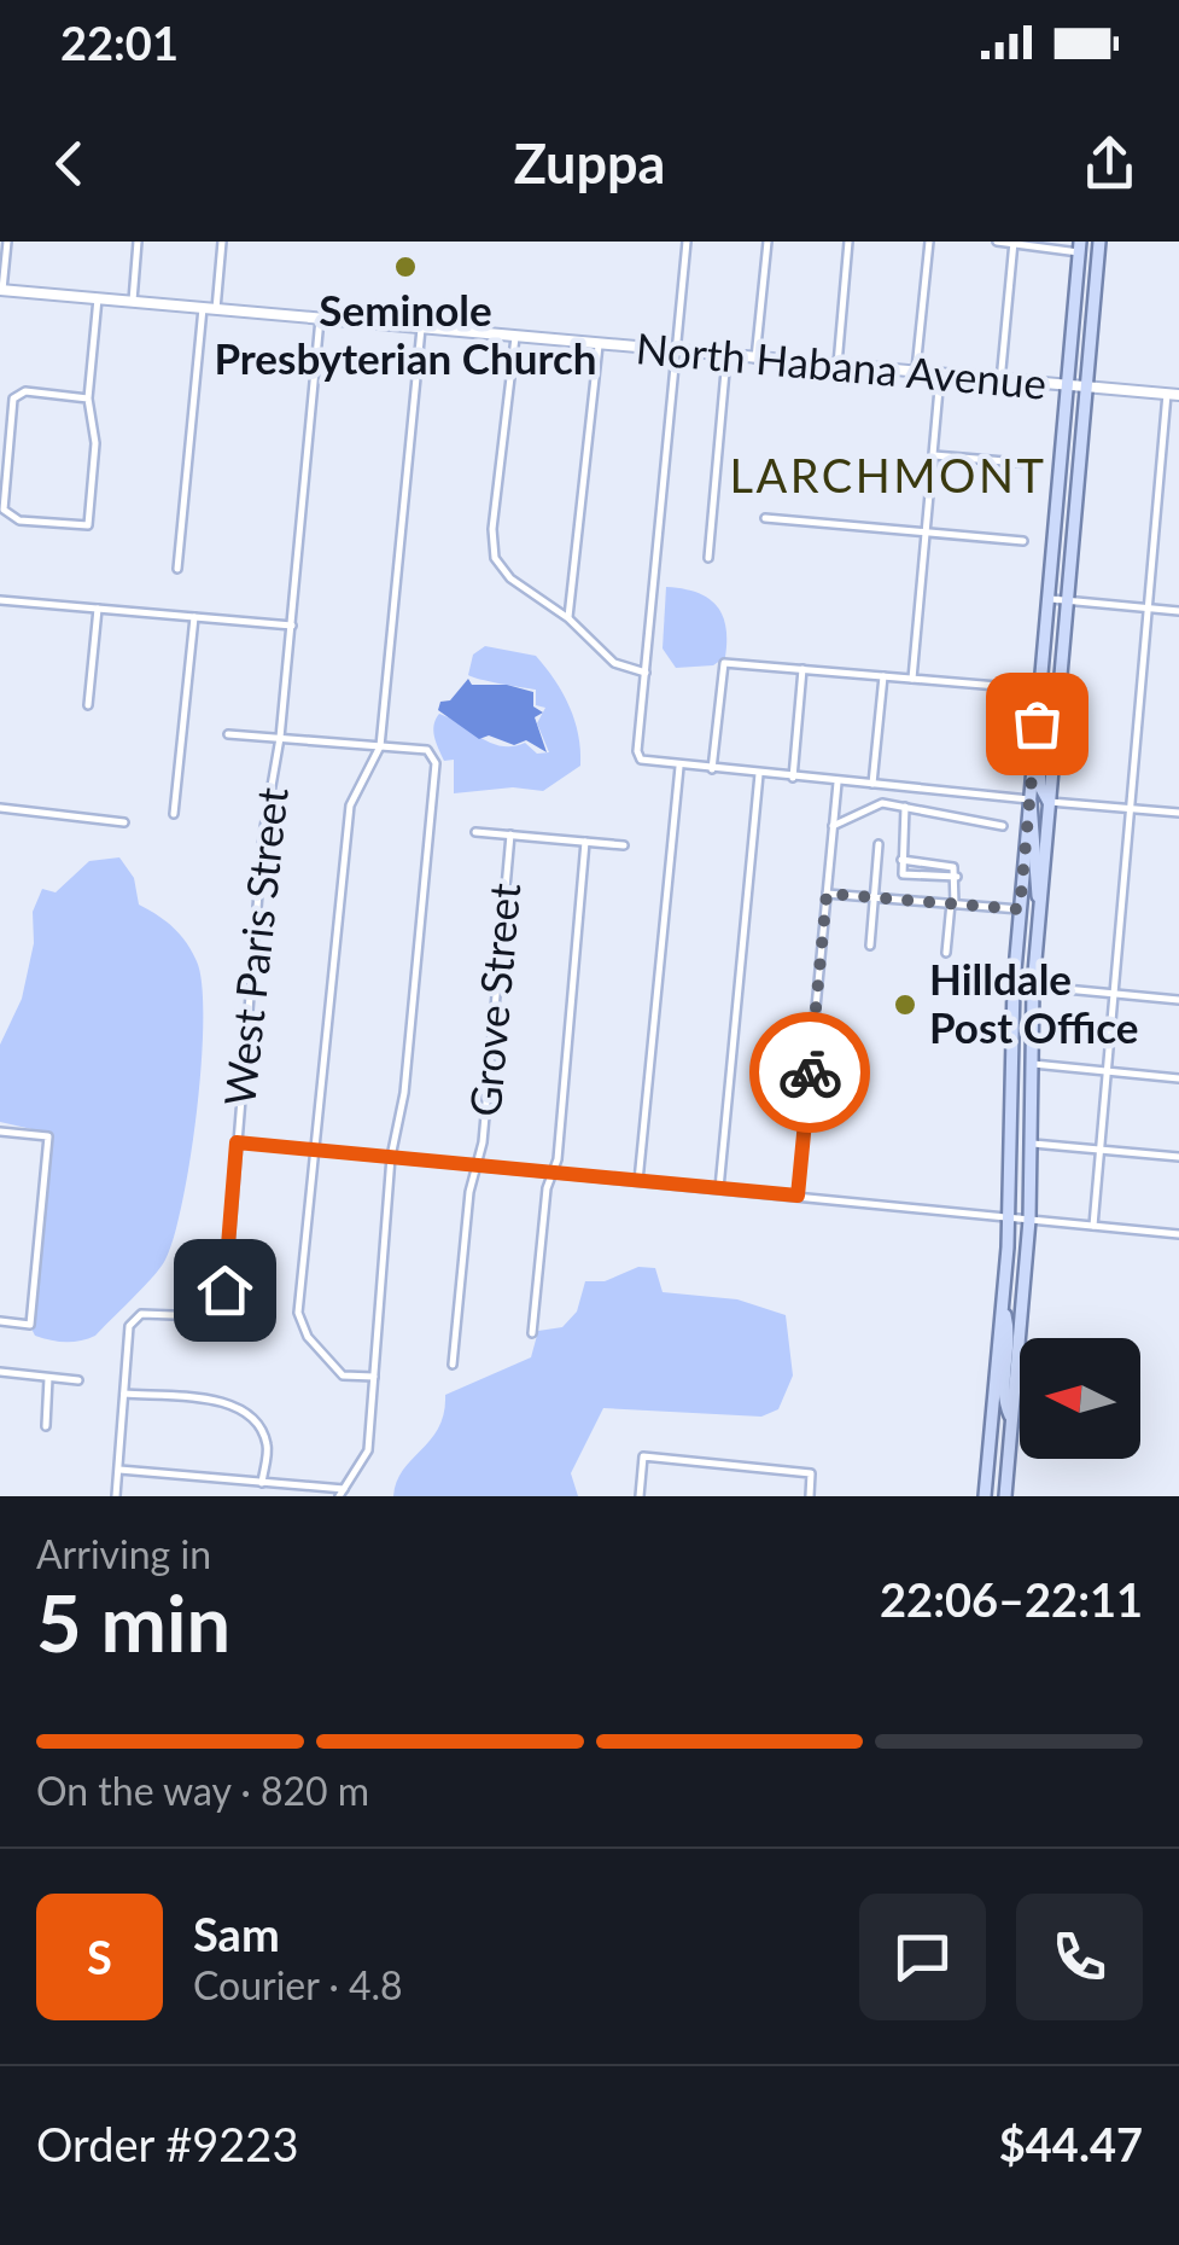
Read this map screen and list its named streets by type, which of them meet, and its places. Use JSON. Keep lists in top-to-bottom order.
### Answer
{
  "streets": {
    "street": ["North Habana Avenue", "West Paris Street", "Grove Street"]
  },
  "crossings": [
    ["North Habana Avenue", "West Paris Street"]
  ],
  "districts": ["LARCHMONT"],
  "places": ["Seminole Presbyterian Church", "Hilldale Post Office"],
  "north": "left",
  "page": {
    "status": "22:01",
    "header": "Zuppa",
    "heading": ["5 min", "Arriving in", "22:06–22:11"],
    "panel": [
      "Sam",
      "Courier · 4.8",
      "Order #9223",
      "$44.47"
    ],
    "bar": "On the way · 820 m",
    "round": "S"
  }
}
